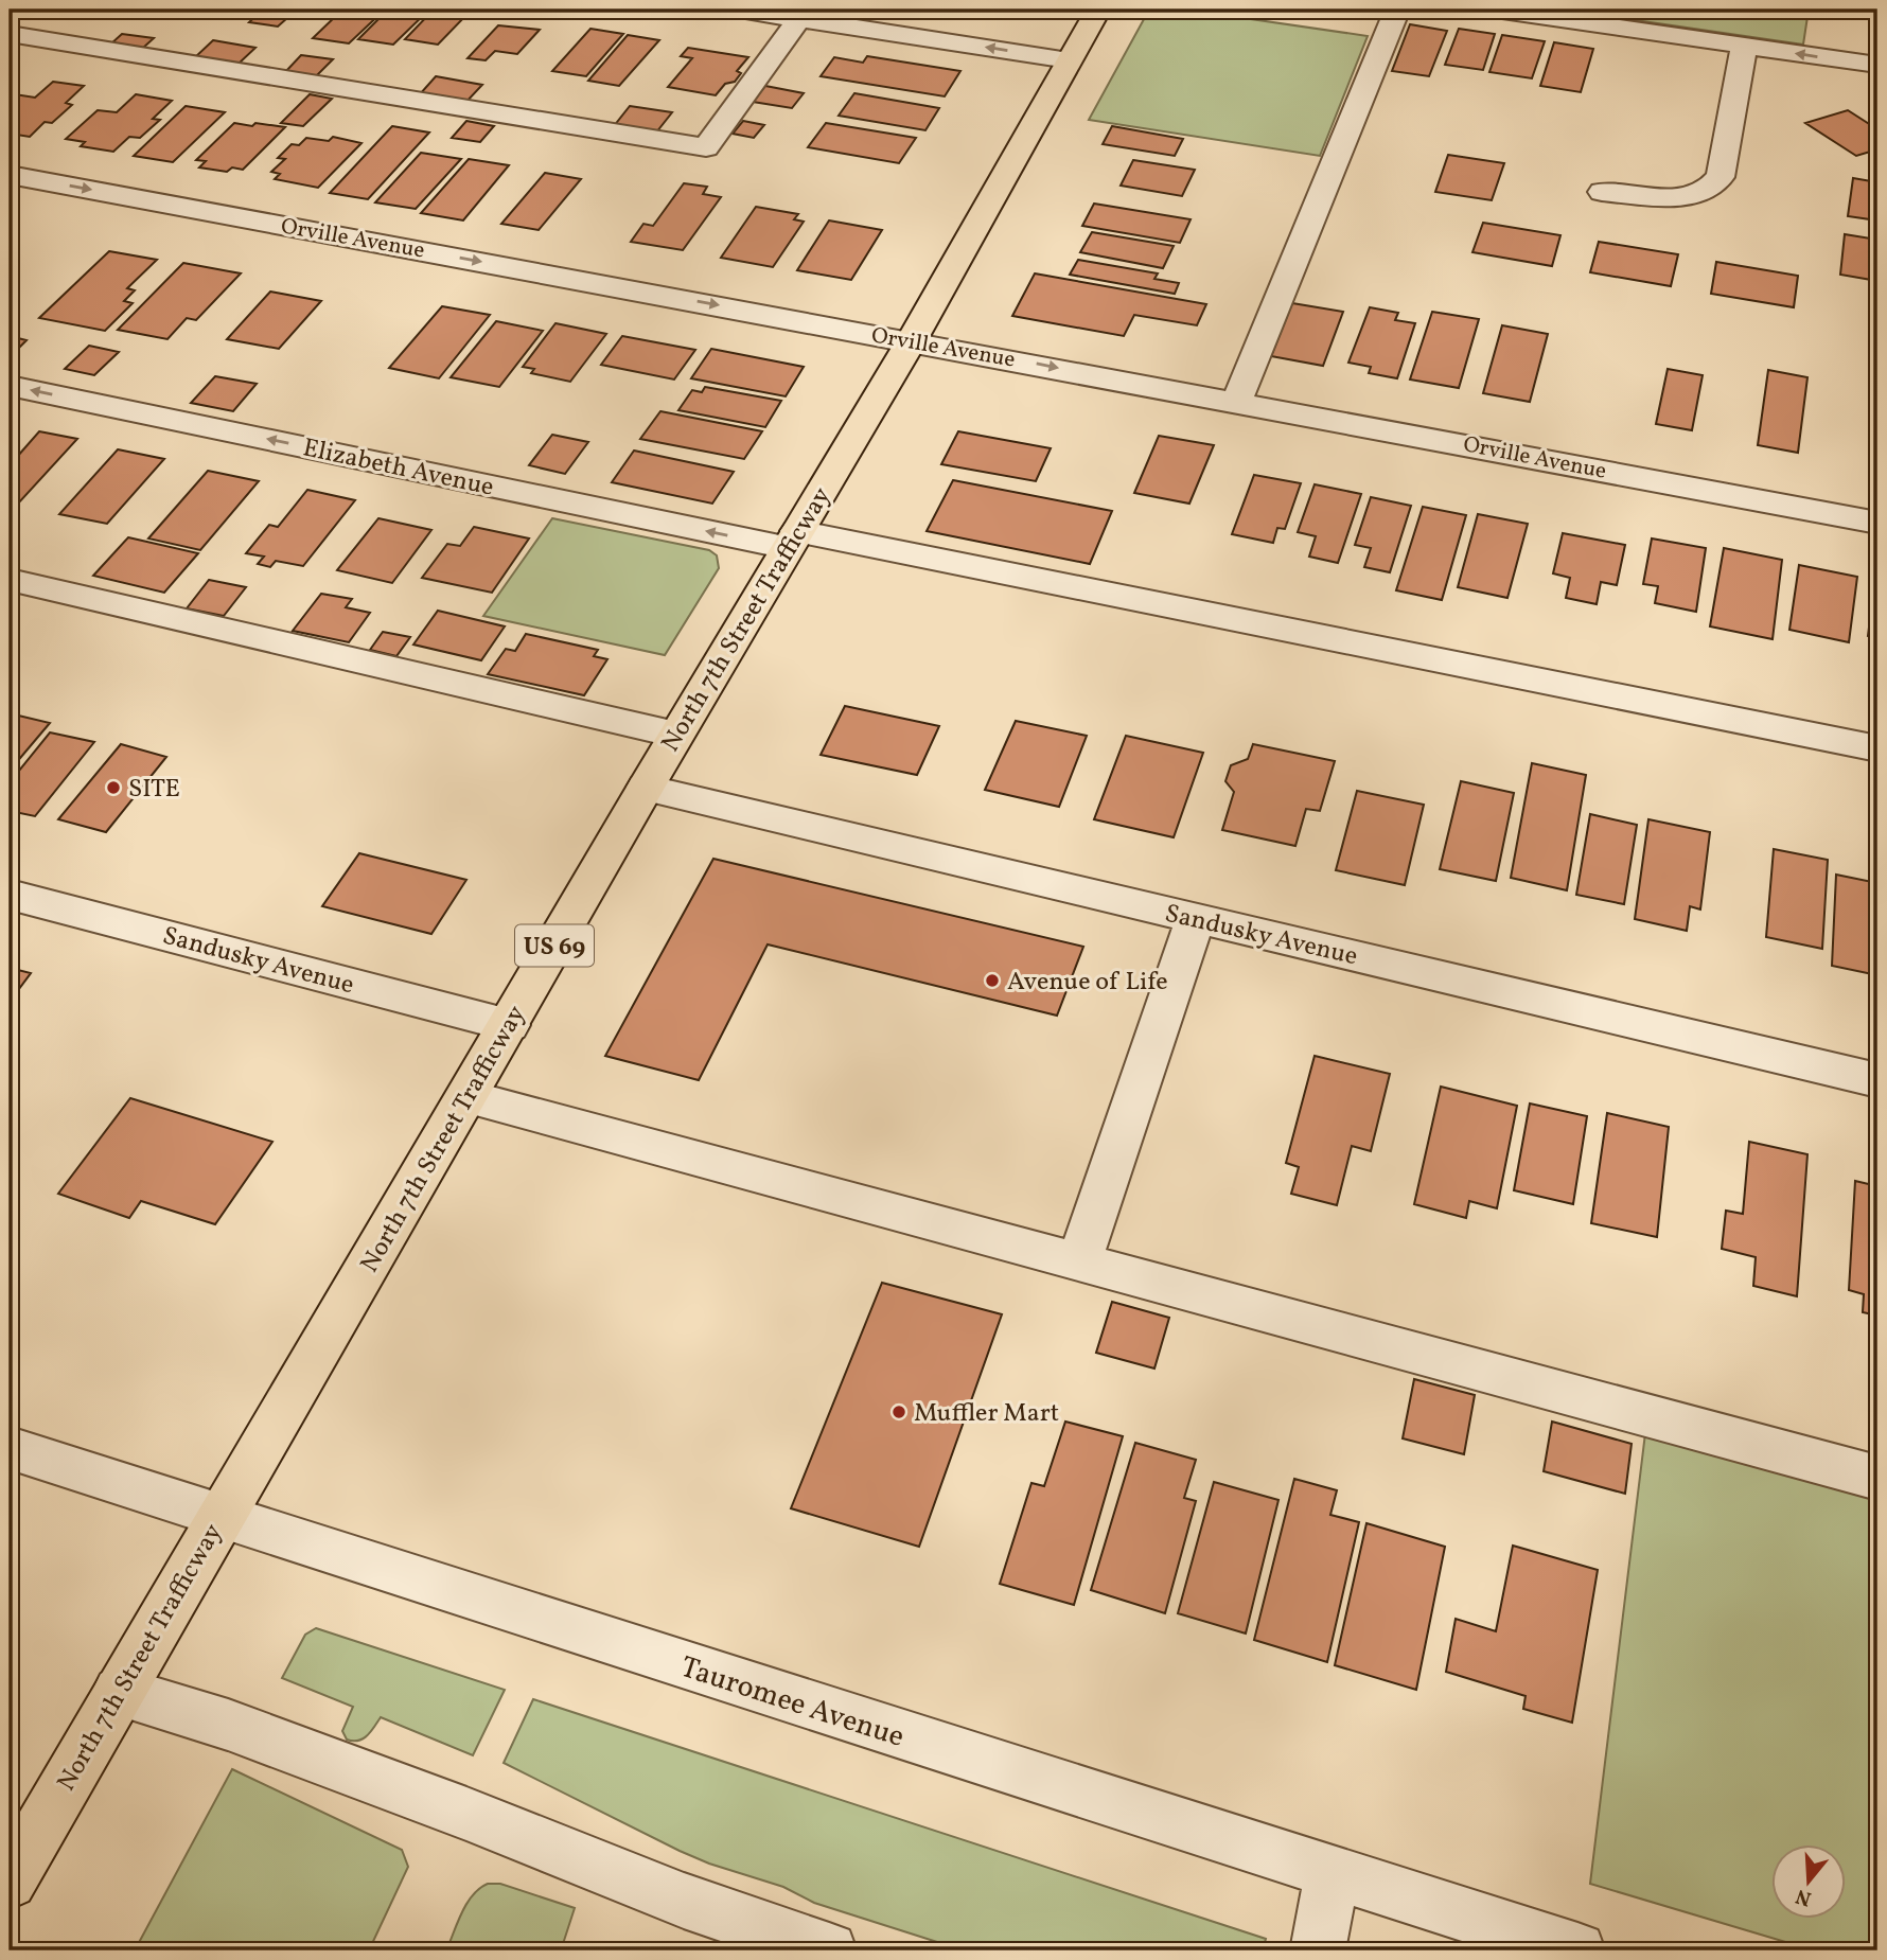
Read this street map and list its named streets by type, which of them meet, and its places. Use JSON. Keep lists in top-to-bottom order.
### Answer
{
  "streets": {
    "main road": ["North 7th Street Trafficway", "US 69"],
    "street": [
      "Orville Avenue",
      "Elizabeth Avenue",
      "Sandusky Avenue",
      "Tauromee Avenue"
    ]
  },
  "crossings": [
    ["Orville Avenue", "North 7th Street Trafficway"],
    ["Elizabeth Avenue", "North 7th Street Trafficway"],
    ["North 7th Street Trafficway", "Sandusky Avenue"],
    ["North 7th Street Trafficway", "Tauromee Avenue"]
  ],
  "one_way": ["Orville Avenue"],
  "places": ["SITE", "Avenue of Life", "Muffler Mart"],
  "north": "bottom"
}
